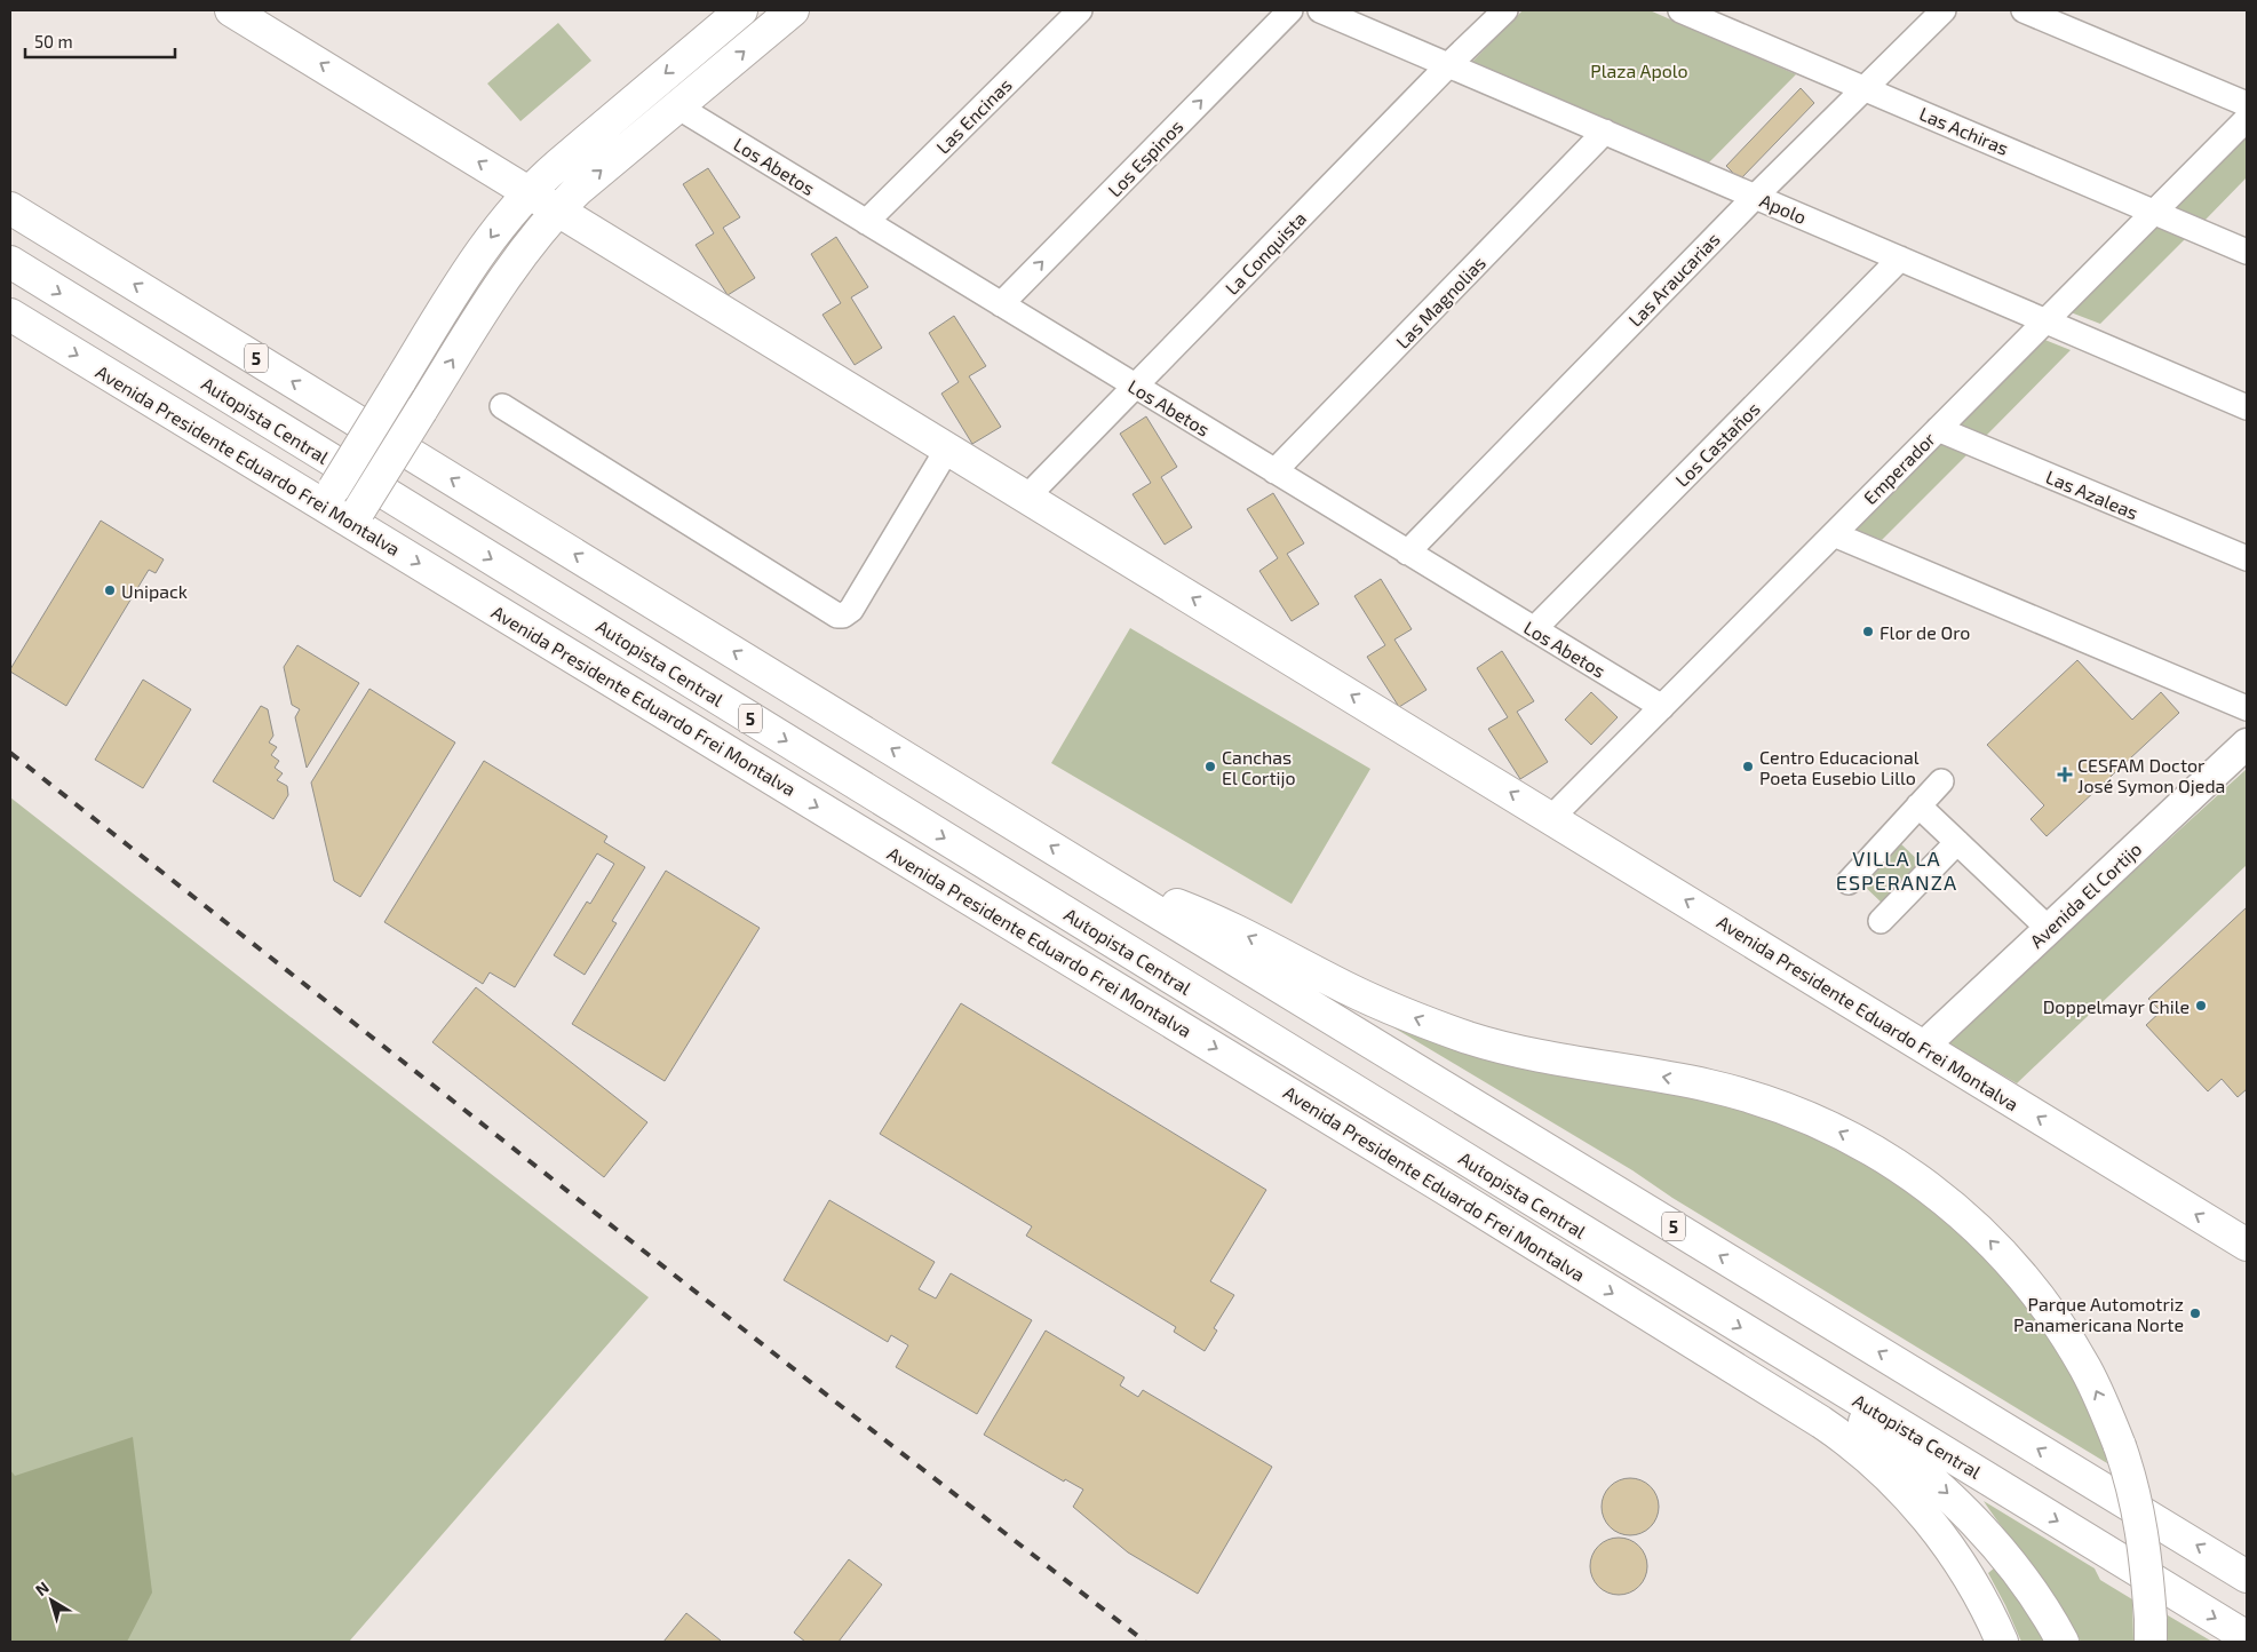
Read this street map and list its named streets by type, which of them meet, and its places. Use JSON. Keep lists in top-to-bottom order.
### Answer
{
  "streets": {
    "main road": ["5", "Autopista Central", "Avenida Presidente Eduardo Frei Montalva"],
    "street": [
      "Las Encinas",
      "Las Achiras",
      "Los Espinos",
      "Los Abetos",
      "Apolo",
      "La Conquista",
      "Las Araucarias",
      "Las Magnolias",
      "Los Castaños",
      "Emperador",
      "Las Azaleas",
      "Avenida El Cortijo"
    ]
  },
  "crossings": [
    ["Las Encinas", "Los Abetos"],
    ["Las Achiras", "Las Araucarias"],
    ["Las Achiras", "Emperador"],
    ["Los Espinos", "Los Abetos"],
    ["Los Abetos", "La Conquista"],
    ["Los Abetos", "Las Araucarias"],
    ["Los Abetos", "Las Magnolias"],
    ["Los Abetos", "Los Castaños"],
    ["Los Abetos", "Emperador"],
    ["Apolo", "La Conquista"],
    ["Apolo", "Las Araucarias"],
    ["Apolo", "Las Magnolias"],
    ["Apolo", "Los Castaños"],
    ["Apolo", "Emperador"],
    ["La Conquista", "Avenida Presidente Eduardo Frei Montalva"],
    ["Avenida Presidente Eduardo Frei Montalva", "Emperador"],
    ["Avenida Presidente Eduardo Frei Montalva", "Avenida El Cortijo"],
    ["Emperador", "Las Azaleas"]
  ],
  "one_way": ["Los Espinos"],
  "districts": ["VILLA LA ESPERANZA"],
  "parks": ["Plaza Apolo"],
  "places": {
    "other": [
      "Unipack",
      "Flor de Oro",
      "Canchas El Cortijo",
      "Centro Educacional Poeta Eusebio Lillo",
      "Doppelmayr Chile",
      "Parque Automotriz Panamericana Norte"
    ],
    "health": ["CESFAM Doctor José Symon Ojeda"]
  },
  "scale_bar": "50 m",
  "north": "top left"
}
